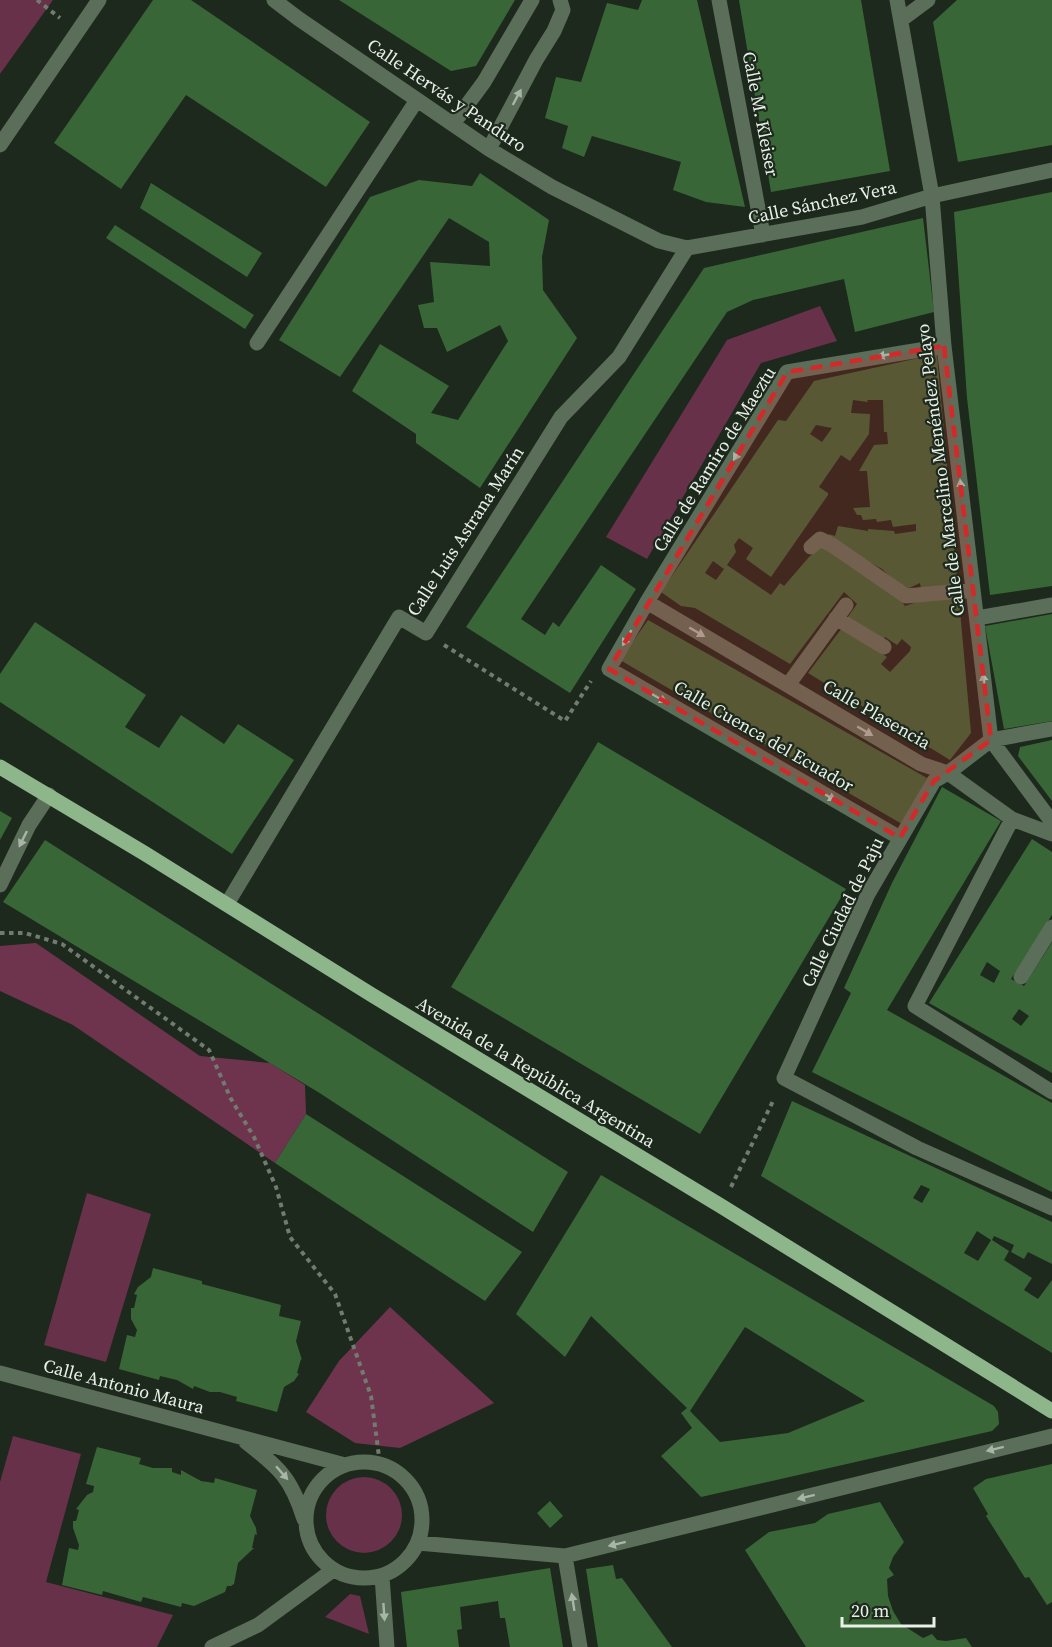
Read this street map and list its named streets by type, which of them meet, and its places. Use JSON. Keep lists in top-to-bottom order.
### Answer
{
  "streets": {
    "main road": ["Avenida de la República Argentina"],
    "street": [
      "Calle Hervás y Panduro",
      "Calle M. Kleiser",
      "Calle Sánchez Vera",
      "Calle de Ramiro de Maeztu",
      "Calle de Marcelino Menéndez Pelayo",
      "Calle Luis Astrana Marín",
      "Calle Plasencia",
      "Calle Cuenca del Ecuador",
      "Calle Ciudad de Paju",
      "Calle Antonio Maura"
    ]
  },
  "crossings": [
    ["Calle Hervás y Panduro", "Calle Sánchez Vera"],
    ["Calle M. Kleiser", "Calle Sánchez Vera"],
    ["Calle Sánchez Vera", "Calle de Marcelino Menéndez Pelayo"],
    ["Calle Sánchez Vera", "Calle Luis Astrana Marín"],
    ["Calle de Ramiro de Maeztu", "Calle de Marcelino Menéndez Pelayo"],
    ["Calle de Ramiro de Maeztu", "Calle Plasencia"],
    ["Calle de Ramiro de Maeztu", "Calle Cuenca del Ecuador"],
    ["Calle Luis Astrana Marín", "Avenida de la República Argentina"],
    ["Calle Plasencia", "Calle Ciudad de Paju"],
    ["Calle Cuenca del Ecuador", "Calle Ciudad de Paju"]
  ],
  "one_way": [
    "Calle de Ramiro de Maeztu",
    "Calle de Marcelino Menéndez Pelayo",
    "Calle Plasencia",
    "Calle Cuenca del Ecuador"
  ],
  "scale_bar": "20 m"
}
